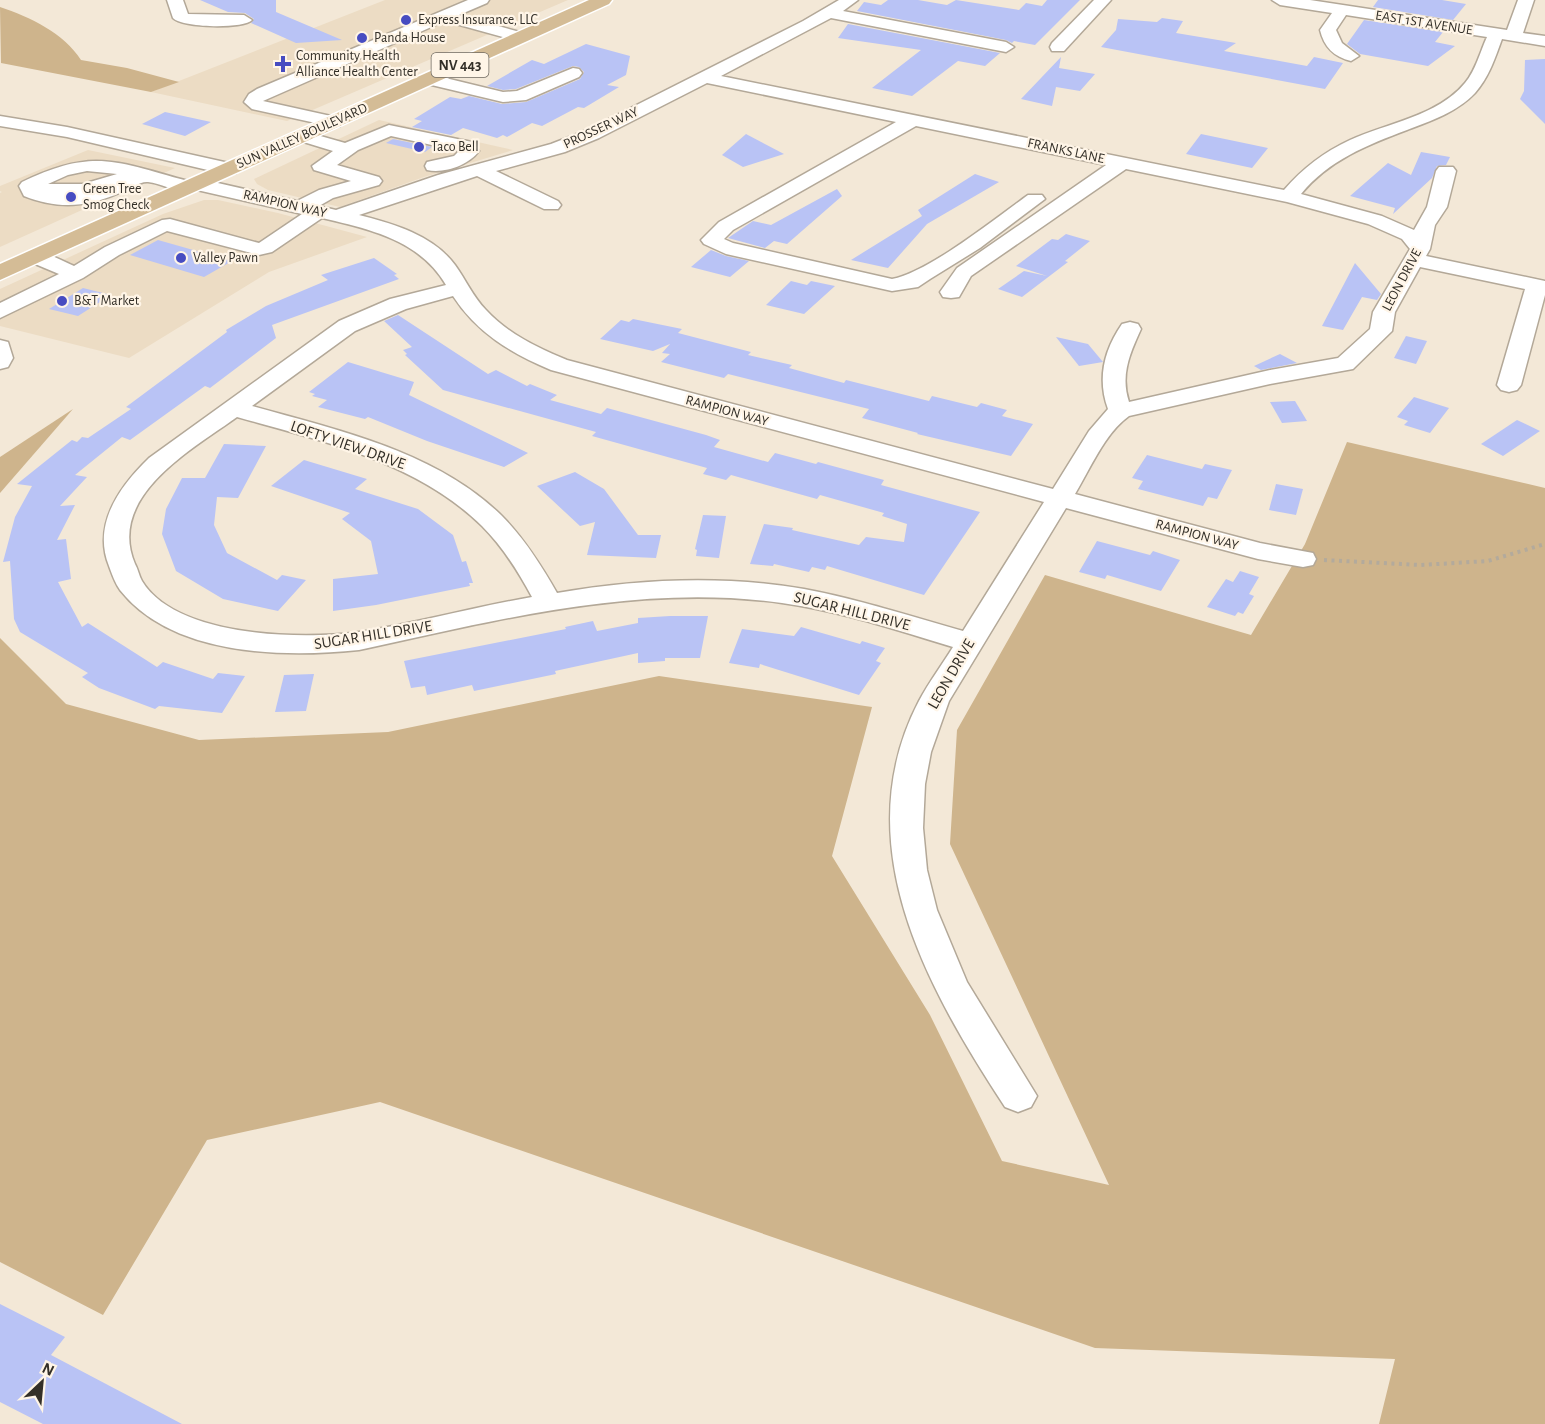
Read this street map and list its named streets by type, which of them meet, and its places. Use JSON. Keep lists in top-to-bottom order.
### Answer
{
  "streets": {
    "main road": ["NV 443", "SUN VALLEY BOULEVARD"],
    "street": [
      "EAST 1ST AVENUE",
      "PROSSER WAY",
      "FRANKS LANE",
      "RAMPION WAY",
      "LEON DRIVE",
      "LOFTY VIEW DRIVE",
      "SUGAR HILL DRIVE"
    ]
  },
  "crossings": [
    ["PROSSER WAY", "FRANKS LANE"],
    ["PROSSER WAY", "RAMPION WAY"],
    ["SUN VALLEY BOULEVARD", "RAMPION WAY"],
    ["FRANKS LANE", "LEON DRIVE"],
    ["RAMPION WAY", "LEON DRIVE"],
    ["RAMPION WAY", "SUGAR HILL DRIVE"],
    ["LEON DRIVE", "SUGAR HILL DRIVE"],
    ["LOFTY VIEW DRIVE", "SUGAR HILL DRIVE"]
  ],
  "places": {
    "other": [
      "Express Insurance, LLC",
      "Panda House",
      "Taco Bell",
      "Green Tree Smog Check",
      "Valley Pawn",
      "B&T Market"
    ],
    "health": ["Community Health Alliance Health Center"]
  },
  "north": "top right"
}
